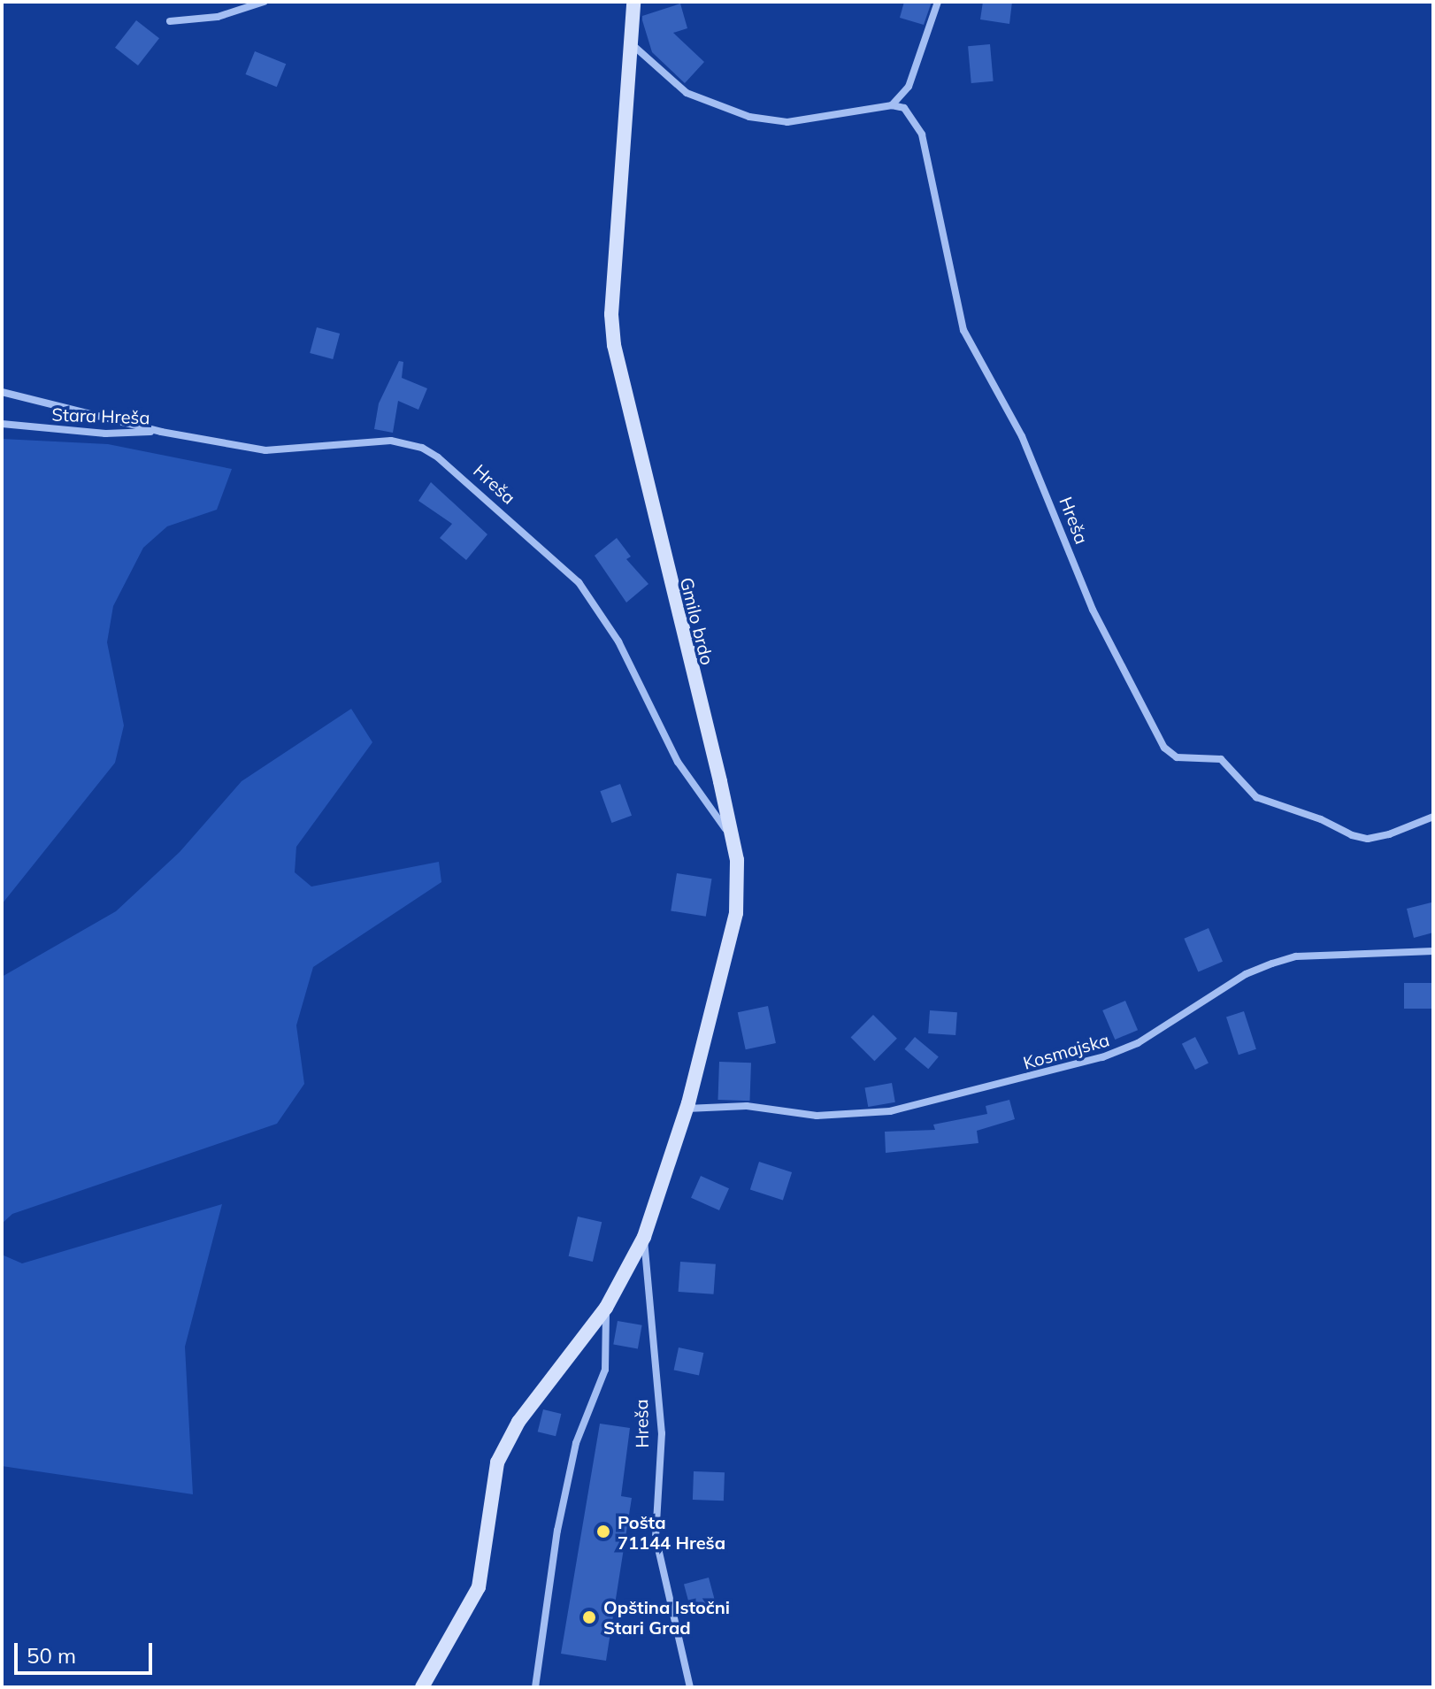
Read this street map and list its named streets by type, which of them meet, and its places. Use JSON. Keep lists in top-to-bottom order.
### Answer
{
  "streets": {
    "main road": ["Gmilo brdo"],
    "street": ["Stara Hreša", "Hreša", "Kosmajska"]
  },
  "crossings": [
    ["Stara Hreša", "Hreša"],
    ["Hreša", "Gmilo brdo"],
    ["Gmilo brdo", "Kosmajska"]
  ],
  "places": ["Pošta 71144 Hreša", "Opština Istočni Stari Grad"],
  "scale_bar": "50 m"
}
